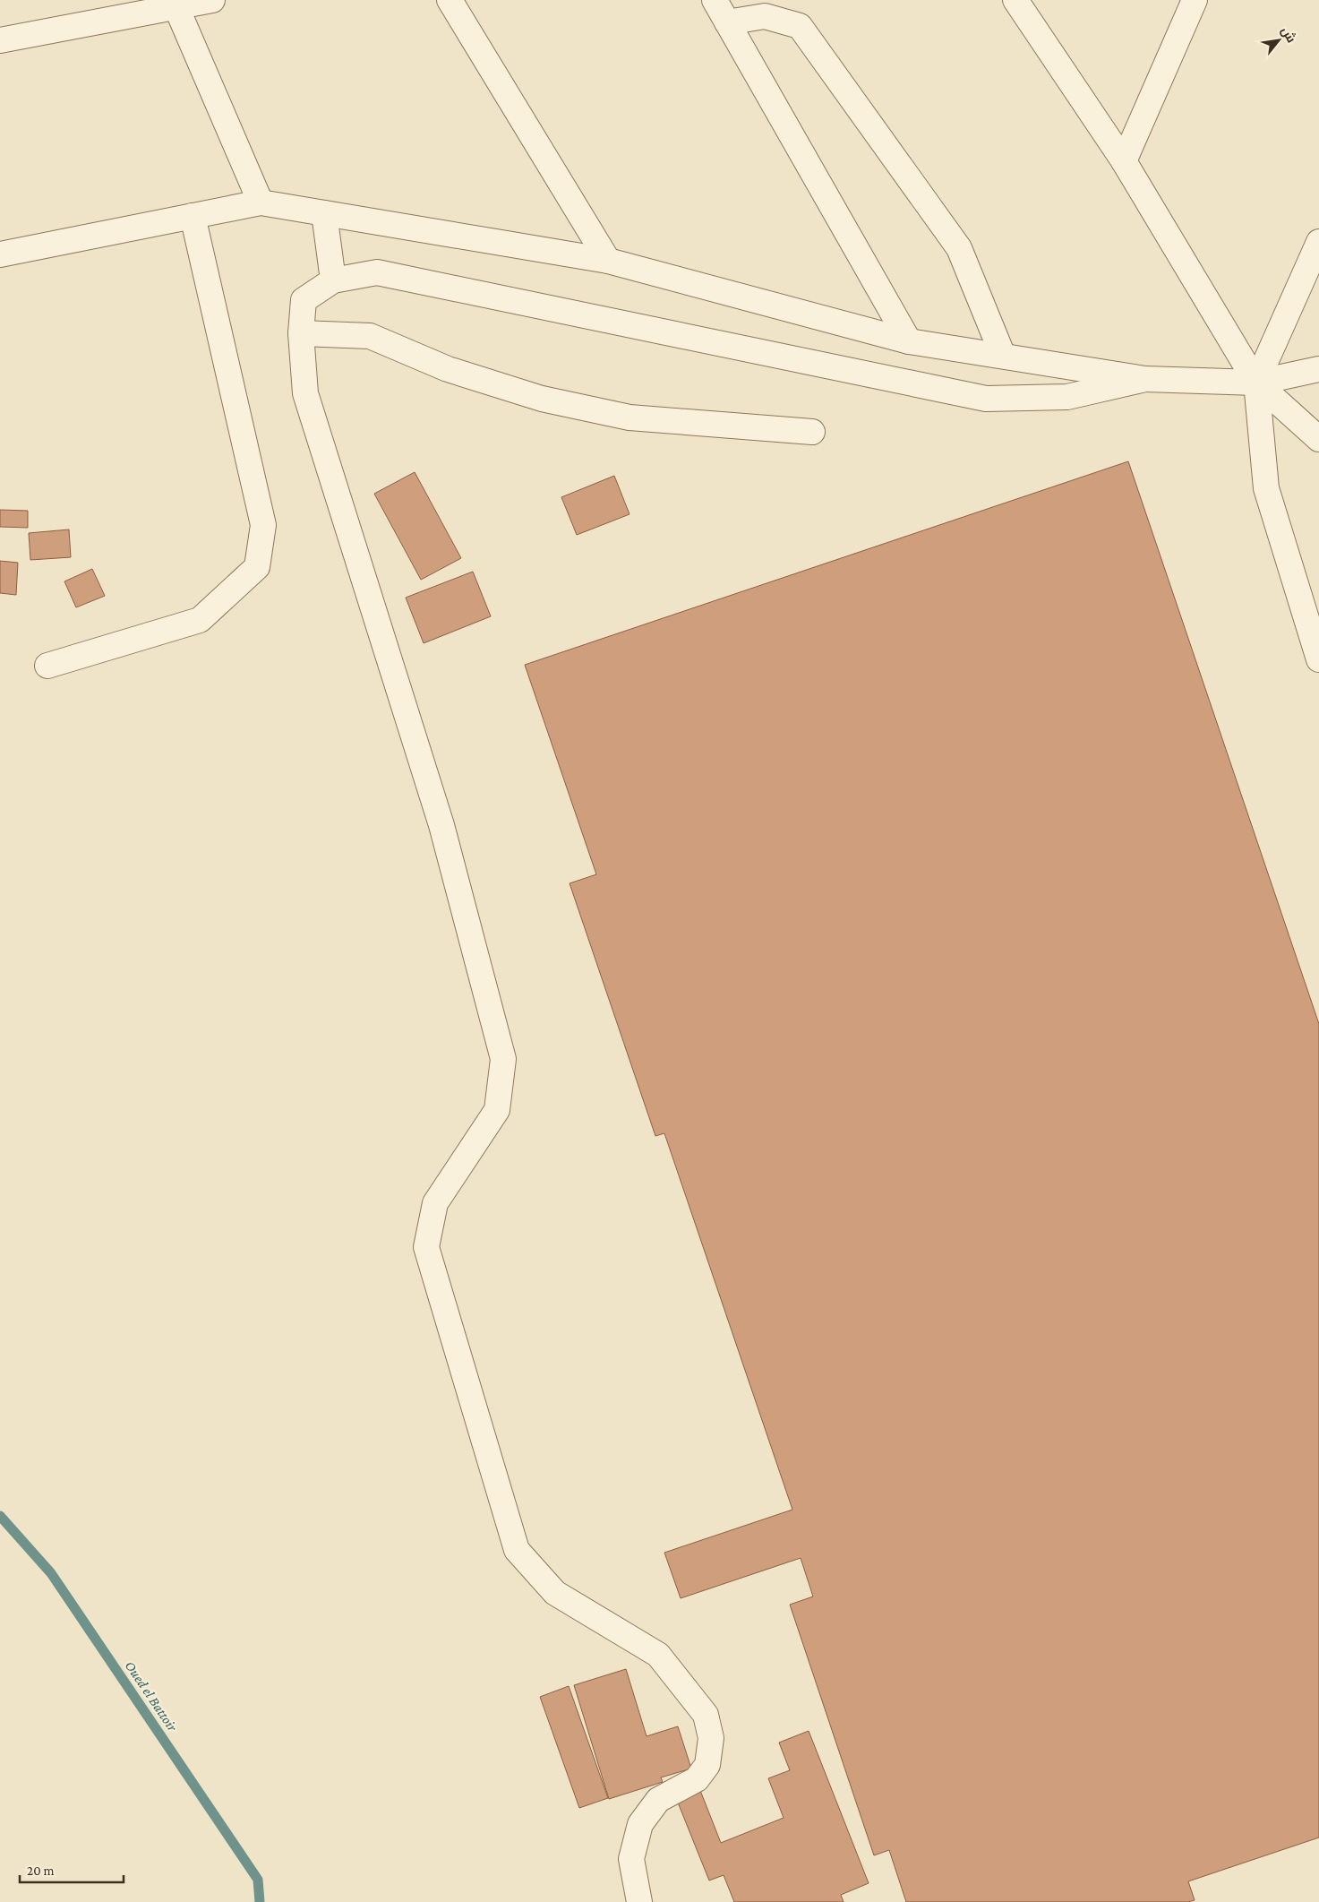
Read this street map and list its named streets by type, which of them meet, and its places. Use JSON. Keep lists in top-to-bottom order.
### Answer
{
  "water": ["Oued el Battoir"],
  "scale_bar": "20 m",
  "north": "top right"
}
